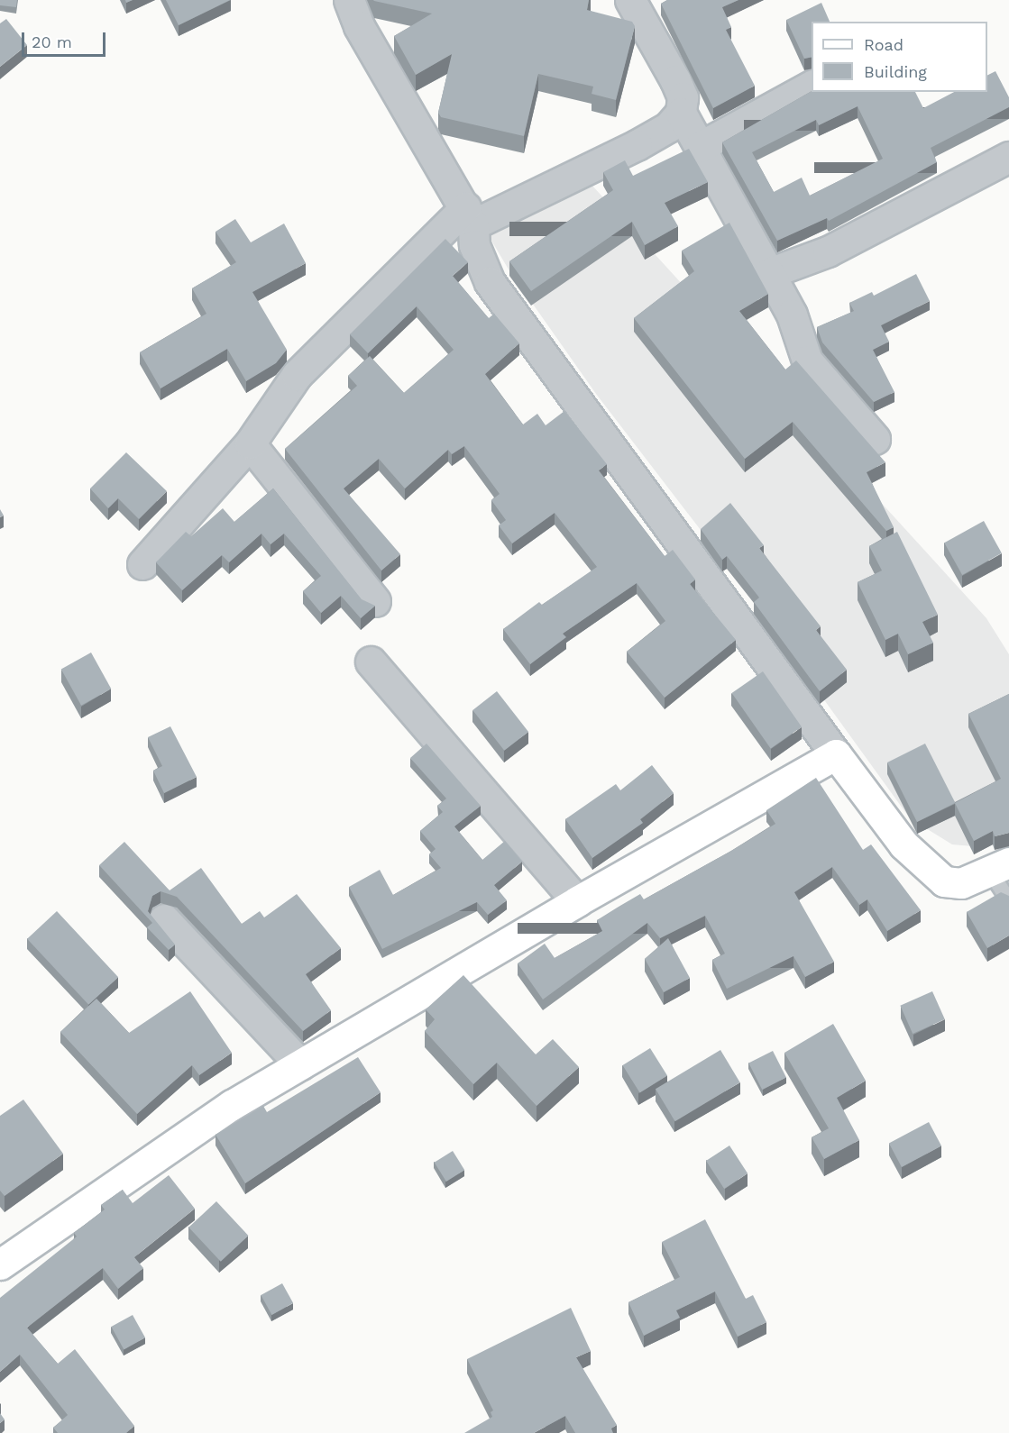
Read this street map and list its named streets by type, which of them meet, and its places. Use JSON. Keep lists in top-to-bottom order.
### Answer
{
  "legend": ["Road", "Building"],
  "scale_bar": "20 m"
}
